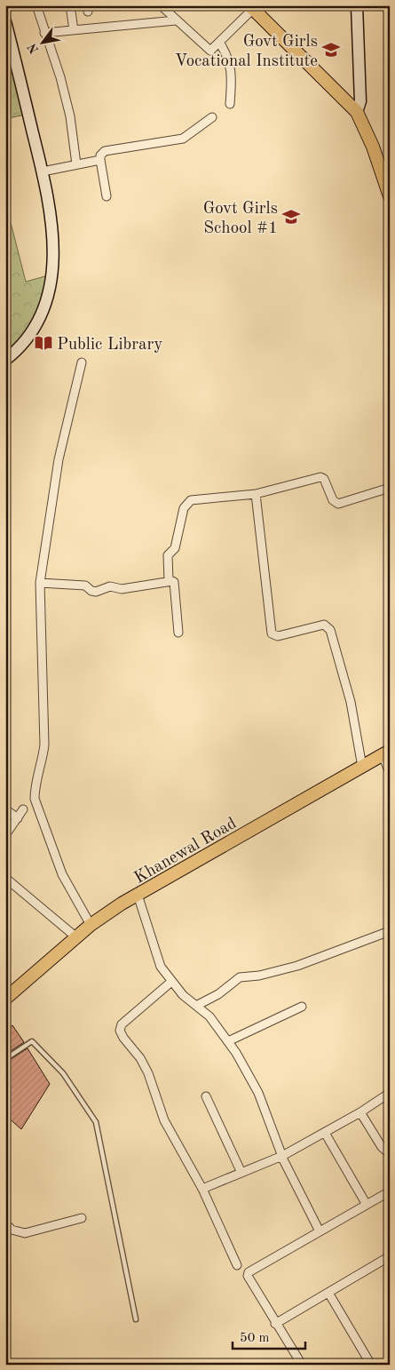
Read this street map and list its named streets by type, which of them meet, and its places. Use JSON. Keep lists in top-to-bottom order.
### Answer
{
  "streets": {
    "main road": ["Khanewal Road"]
  },
  "places": {
    "school or university": ["Govt Girls Vocational Institute", "Govt Girls School #1"],
    "library": ["Public Library"]
  },
  "scale_bar": "50 m",
  "north": "bottom left"
}
